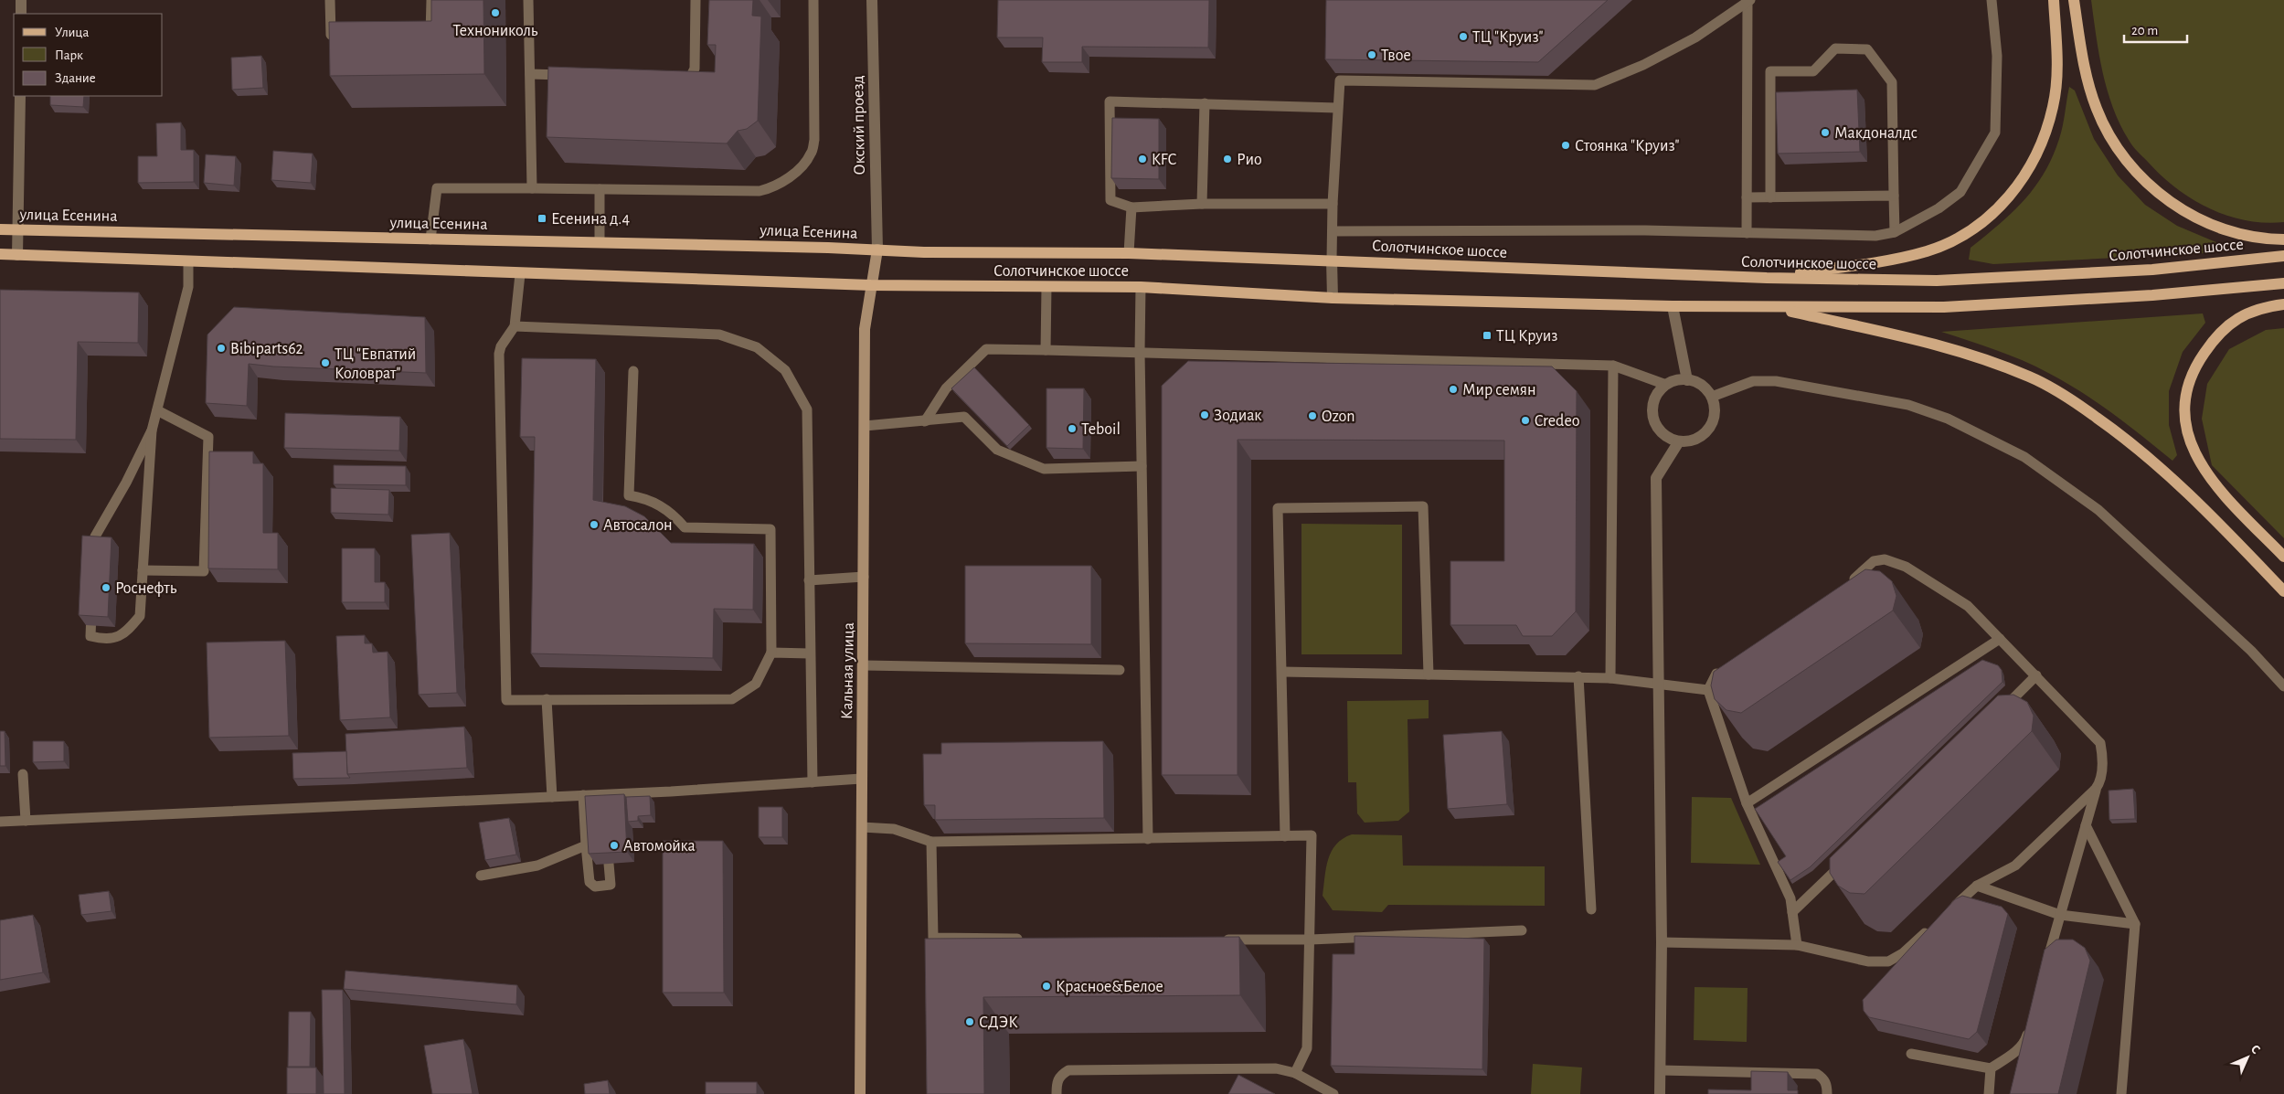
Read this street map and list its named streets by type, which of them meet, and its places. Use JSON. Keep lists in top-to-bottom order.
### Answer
{
  "streets": {
    "main road": ["улица Есенина", "Солотчинское шоссе"],
    "street": ["Окский проезд", "Кальная улица"]
  },
  "crossings": [
    ["Окский проезд", "улица Есенина"],
    ["Окский проезд", "Солотчинское шоссе"],
    ["Окский проезд", "Кальная улица"],
    ["улица Есенина", "Солотчинское шоссе"],
    ["улица Есенина", "Кальная улица"],
    ["Солотчинское шоссе", "Кальная улица"]
  ],
  "places": {
    "other": [
      "Технониколь",
      "ТЦ \"Круиз\"",
      "Твое",
      "Макдоналдс",
      "Стоянка \"Круиз\"",
      "KFC",
      "Рио",
      "Bibiparts62",
      "ТЦ \"Евпатий Коловрат\"",
      "Мир семян",
      "Зодиак",
      "Ozon",
      "Credeo",
      "Teboil",
      "Автосалон",
      "Роснефть",
      "Автомойка",
      "Красное&Белое",
      "СДЭК"
    ],
    "transit": ["Есенина д.4", "ТЦ Круиз"]
  },
  "legend": ["Улица", "Парк", "Здание"],
  "scale_bar": "20 m",
  "north": "top right"
}
